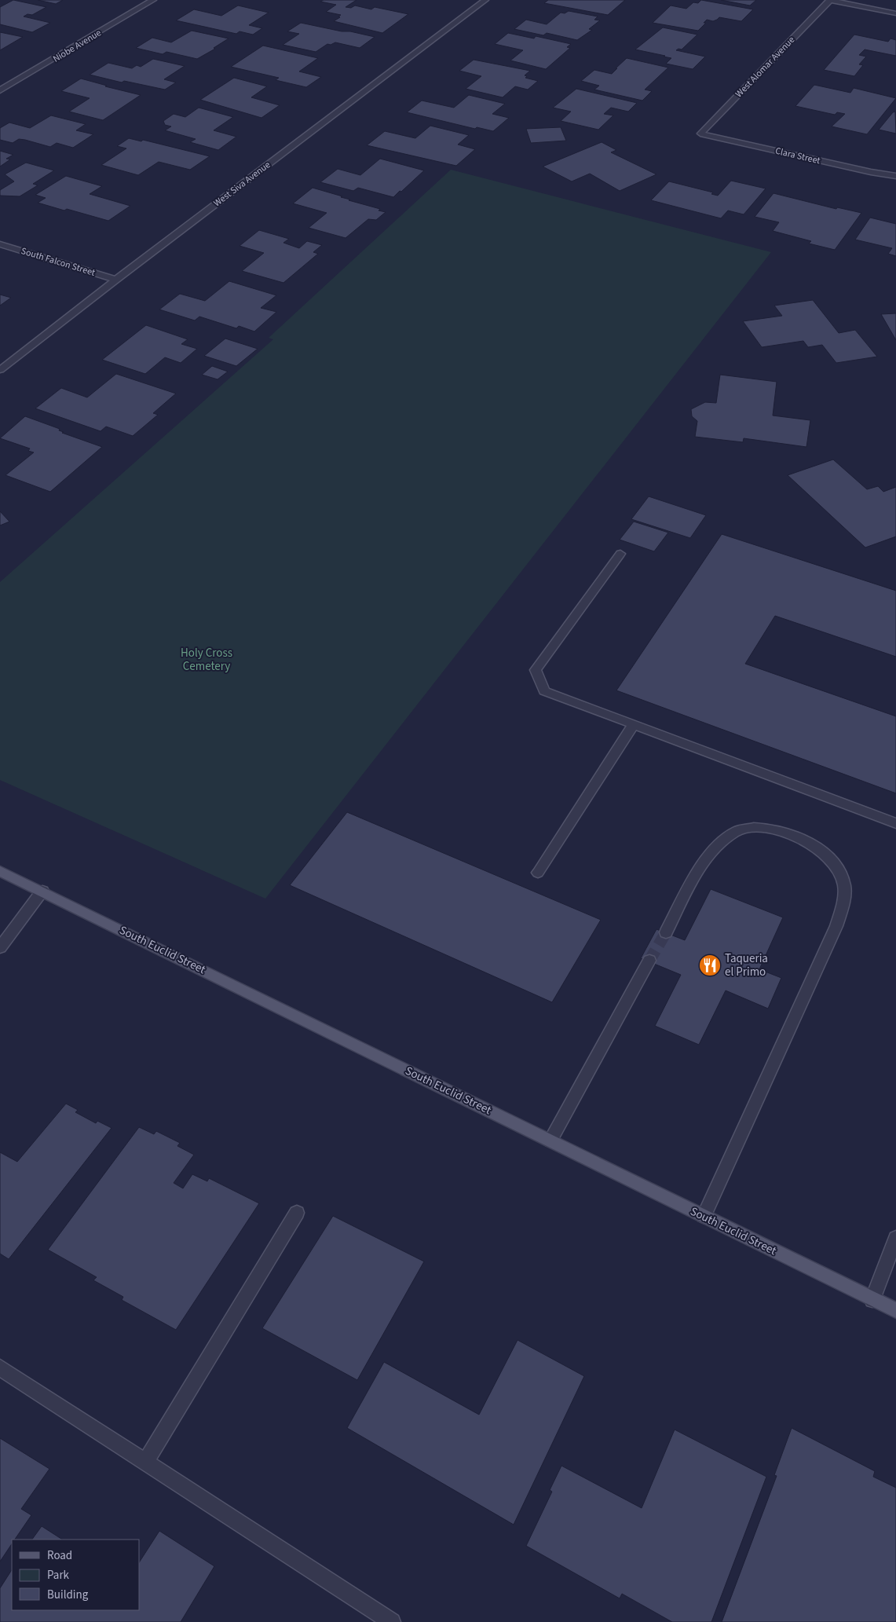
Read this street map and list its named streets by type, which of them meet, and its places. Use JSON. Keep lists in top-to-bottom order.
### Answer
{
  "streets": {
    "main road": ["South Euclid Street"],
    "street": [
      "Niobe Avenue",
      "West Alomar Avenue",
      "Clara Street",
      "West Siva Avenue",
      "South Falcon Street"
    ]
  },
  "crossings": [
    ["West Alomar Avenue", "Clara Street"],
    ["West Siva Avenue", "South Falcon Street"]
  ],
  "parks": ["Holy Cross Cemetery"],
  "places": {
    "restaurant": ["Taqueria el Primo"]
  },
  "legend": ["Road", "Park", "Building"]
}
